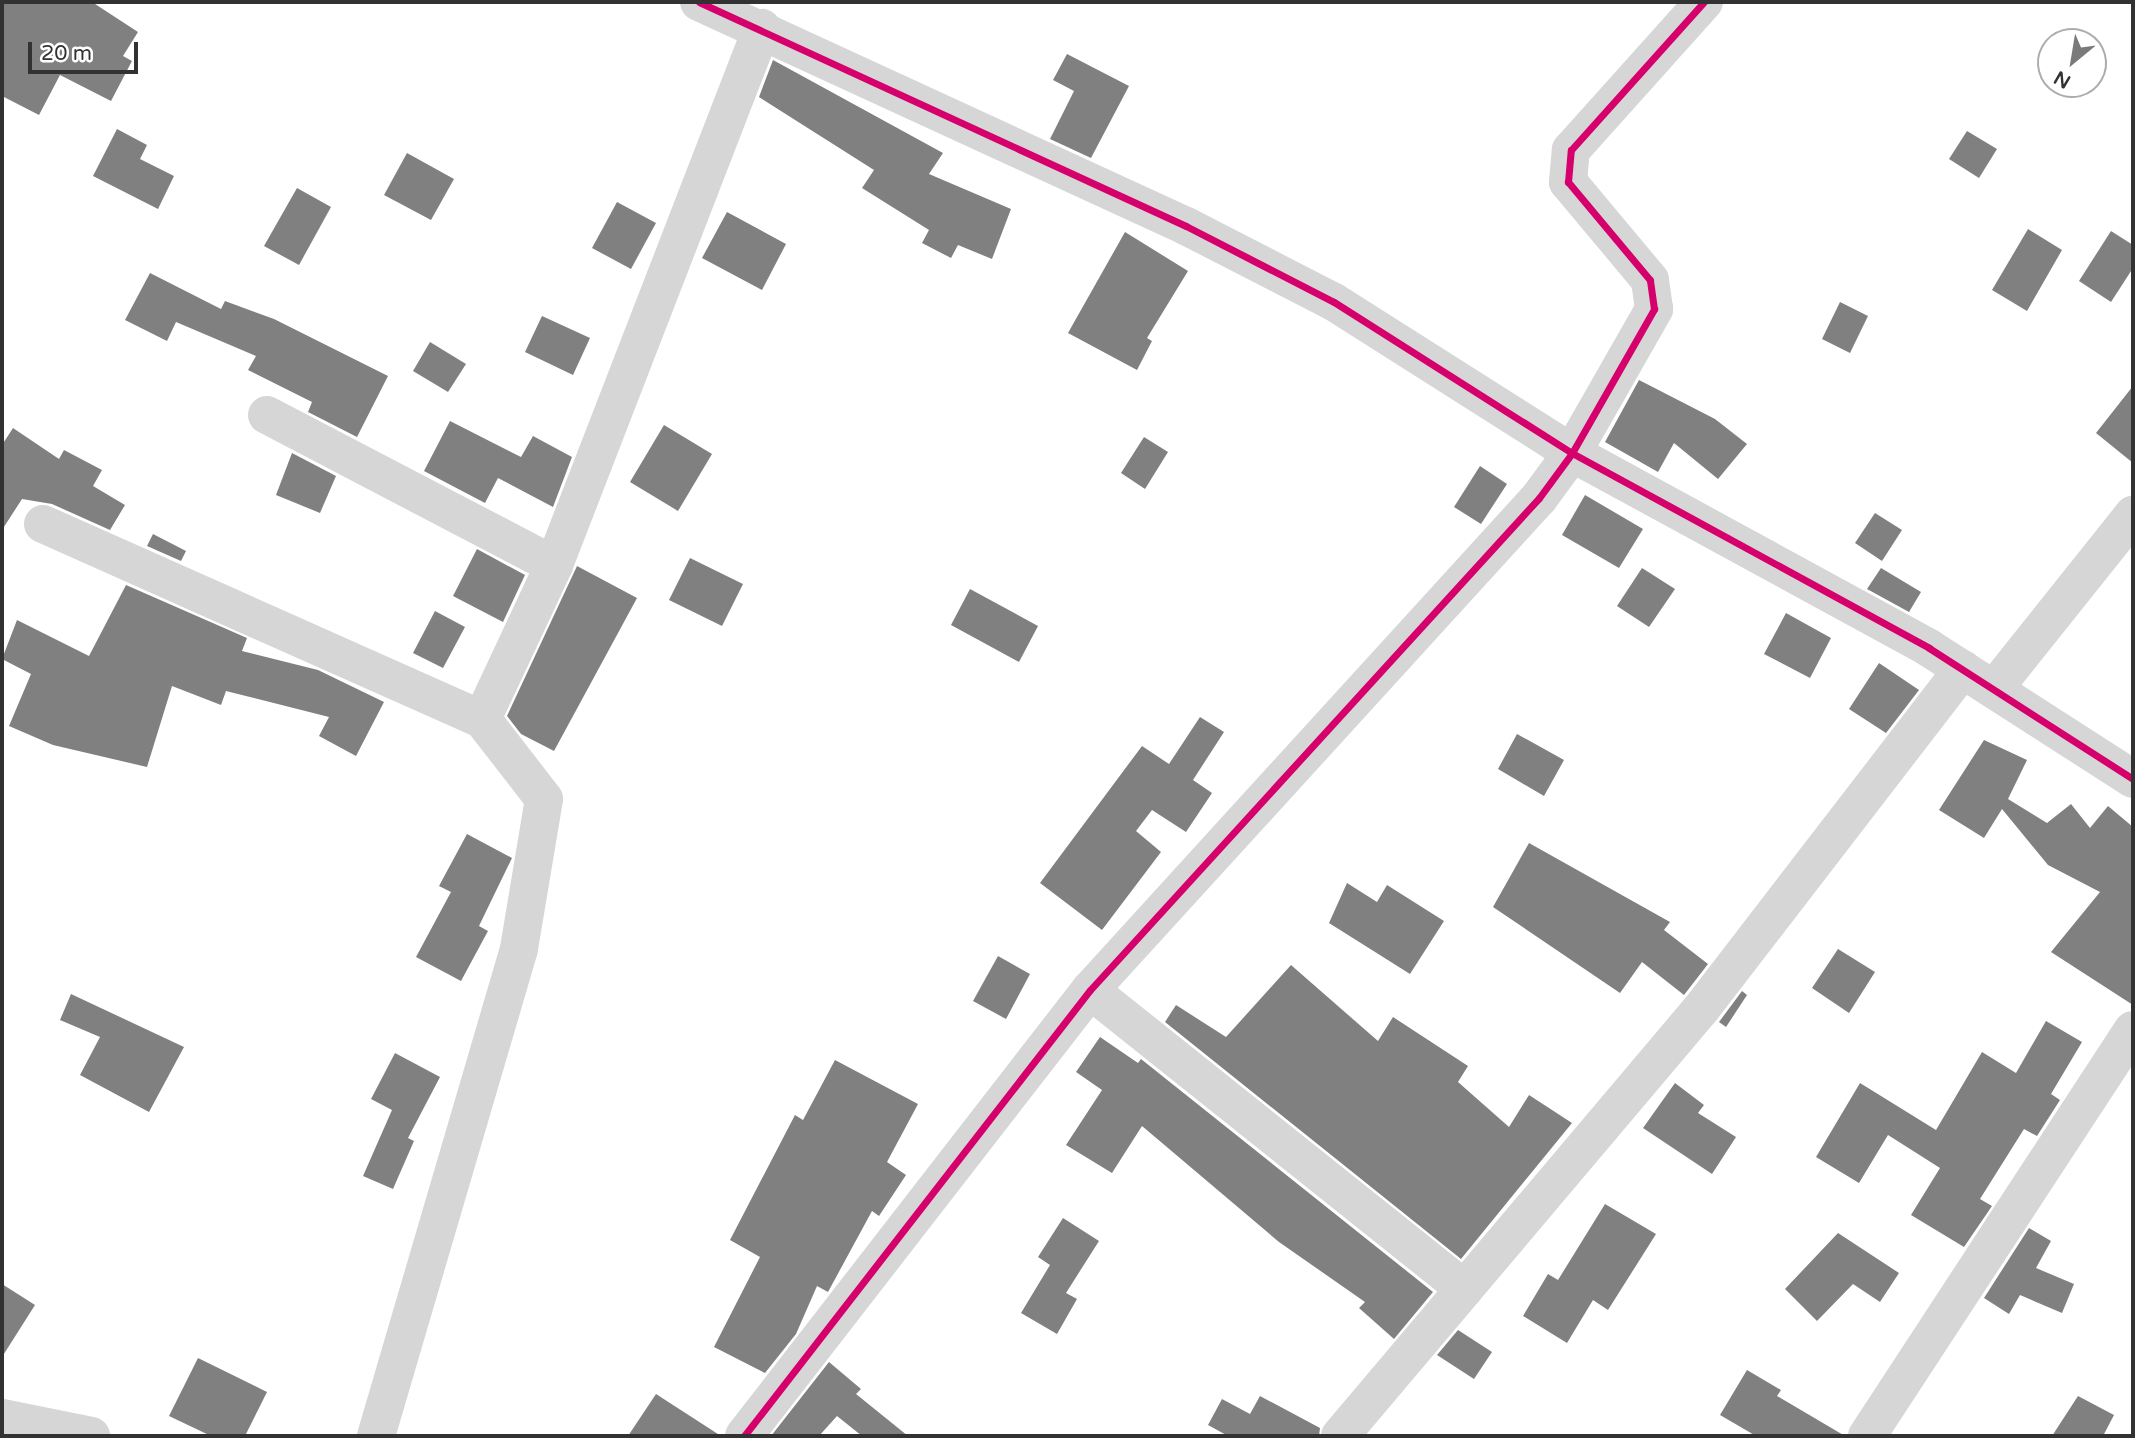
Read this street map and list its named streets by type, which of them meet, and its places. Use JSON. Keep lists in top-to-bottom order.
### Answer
{
  "scale_bar": "20 m",
  "north": "bottom left"
}
